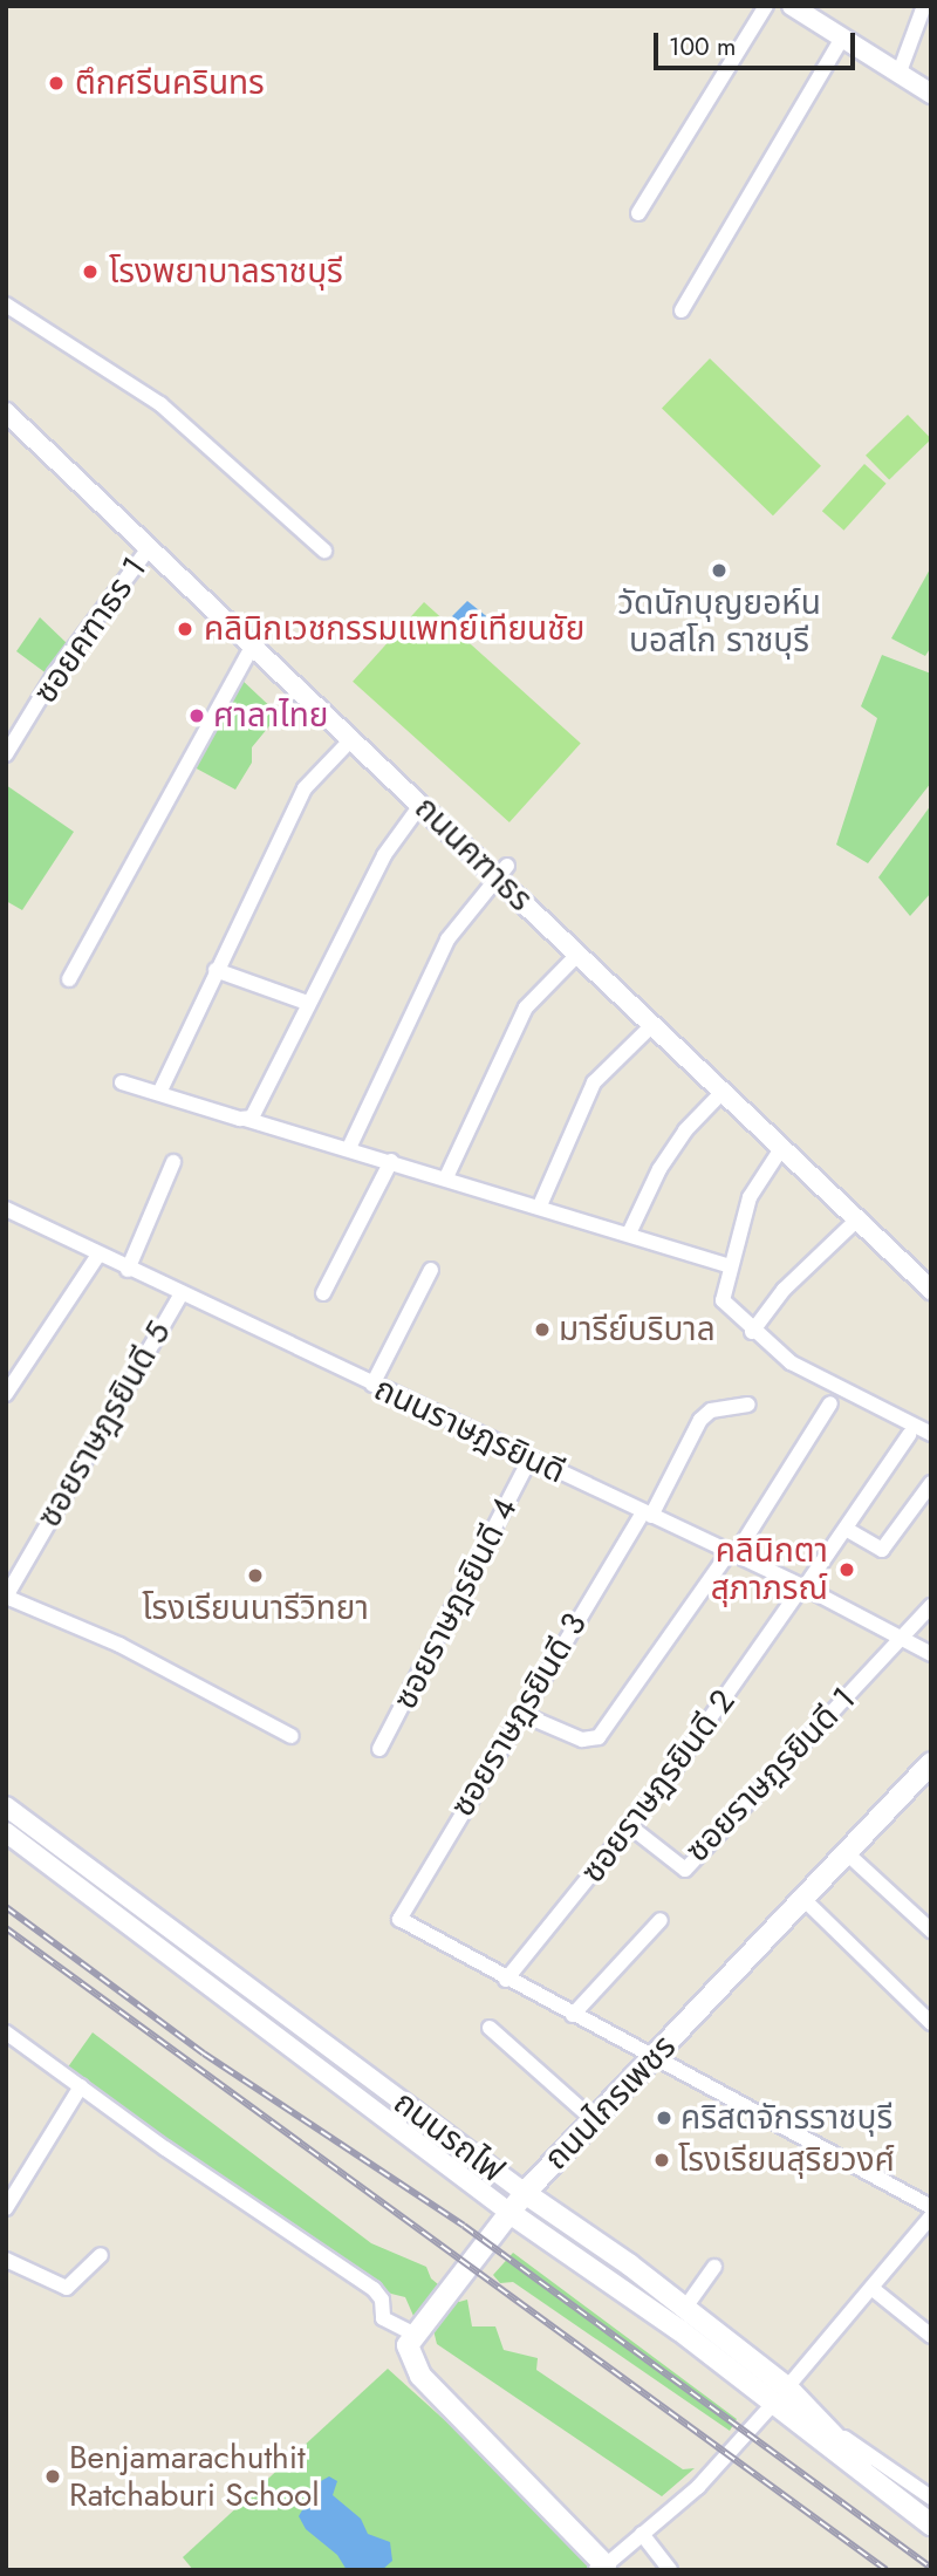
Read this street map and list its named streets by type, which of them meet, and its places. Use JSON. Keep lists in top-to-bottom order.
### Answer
{
  "streets": {
    "main road": ["ถนนไกรเพชร", "ถนนรถไฟ"],
    "street": [
      "ซอยคฑาธร 1",
      "ถนนคฑาธร",
      "ซอยราษฎรยินดี 5",
      "ถนนราษฎรยินดี",
      "ซอยราษฎรยินดี 4",
      "ซอยราษฎรยินดี 3",
      "ซอยราษฎรยินดี 1",
      "ซอยราษฎรยินดี 2"
    ]
  },
  "crossings": [
    ["ซอยคฑาธร 1", "ถนนคฑาธร"],
    ["ซอยราษฎรยินดี 5", "ถนนราษฎรยินดี"],
    ["ถนนราษฎรยินดี", "ซอยราษฎรยินดี 4"],
    ["ถนนราษฎรยินดี", "ซอยราษฎรยินดี 3"],
    ["ถนนราษฎรยินดี", "ซอยราษฎรยินดี 1"],
    ["ถนนราษฎรยินดี", "ซอยราษฎรยินดี 2"],
    ["ซอยราษฎรยินดี 3", "ซอยราษฎรยินดี 2"],
    ["ซอยราษฎรยินดี 1", "ซอยราษฎรยินดี 2"],
    ["ถนนไกรเพชร", "ถนนรถไฟ"]
  ],
  "places": [
    "ตึกศรีนครินทร",
    "โรงพยาบาลราชบุรี",
    "วัดนักบุญยอห์น บอสโก ราชบุรี",
    "คลินิกเวชกรรมแพทย์เทียนชัย",
    "ศาลาไทย",
    "มารีย์บริบาล",
    "คลินิกตา สุภาภรณ์",
    "โรงเรียนนารีวิทยา",
    "คริสตจักรราชบุรี",
    "โรงเรียนสุริยวงศ์",
    "Benjamarachuthit Ratchaburi School"
  ],
  "scale_bar": "100 m"
}
